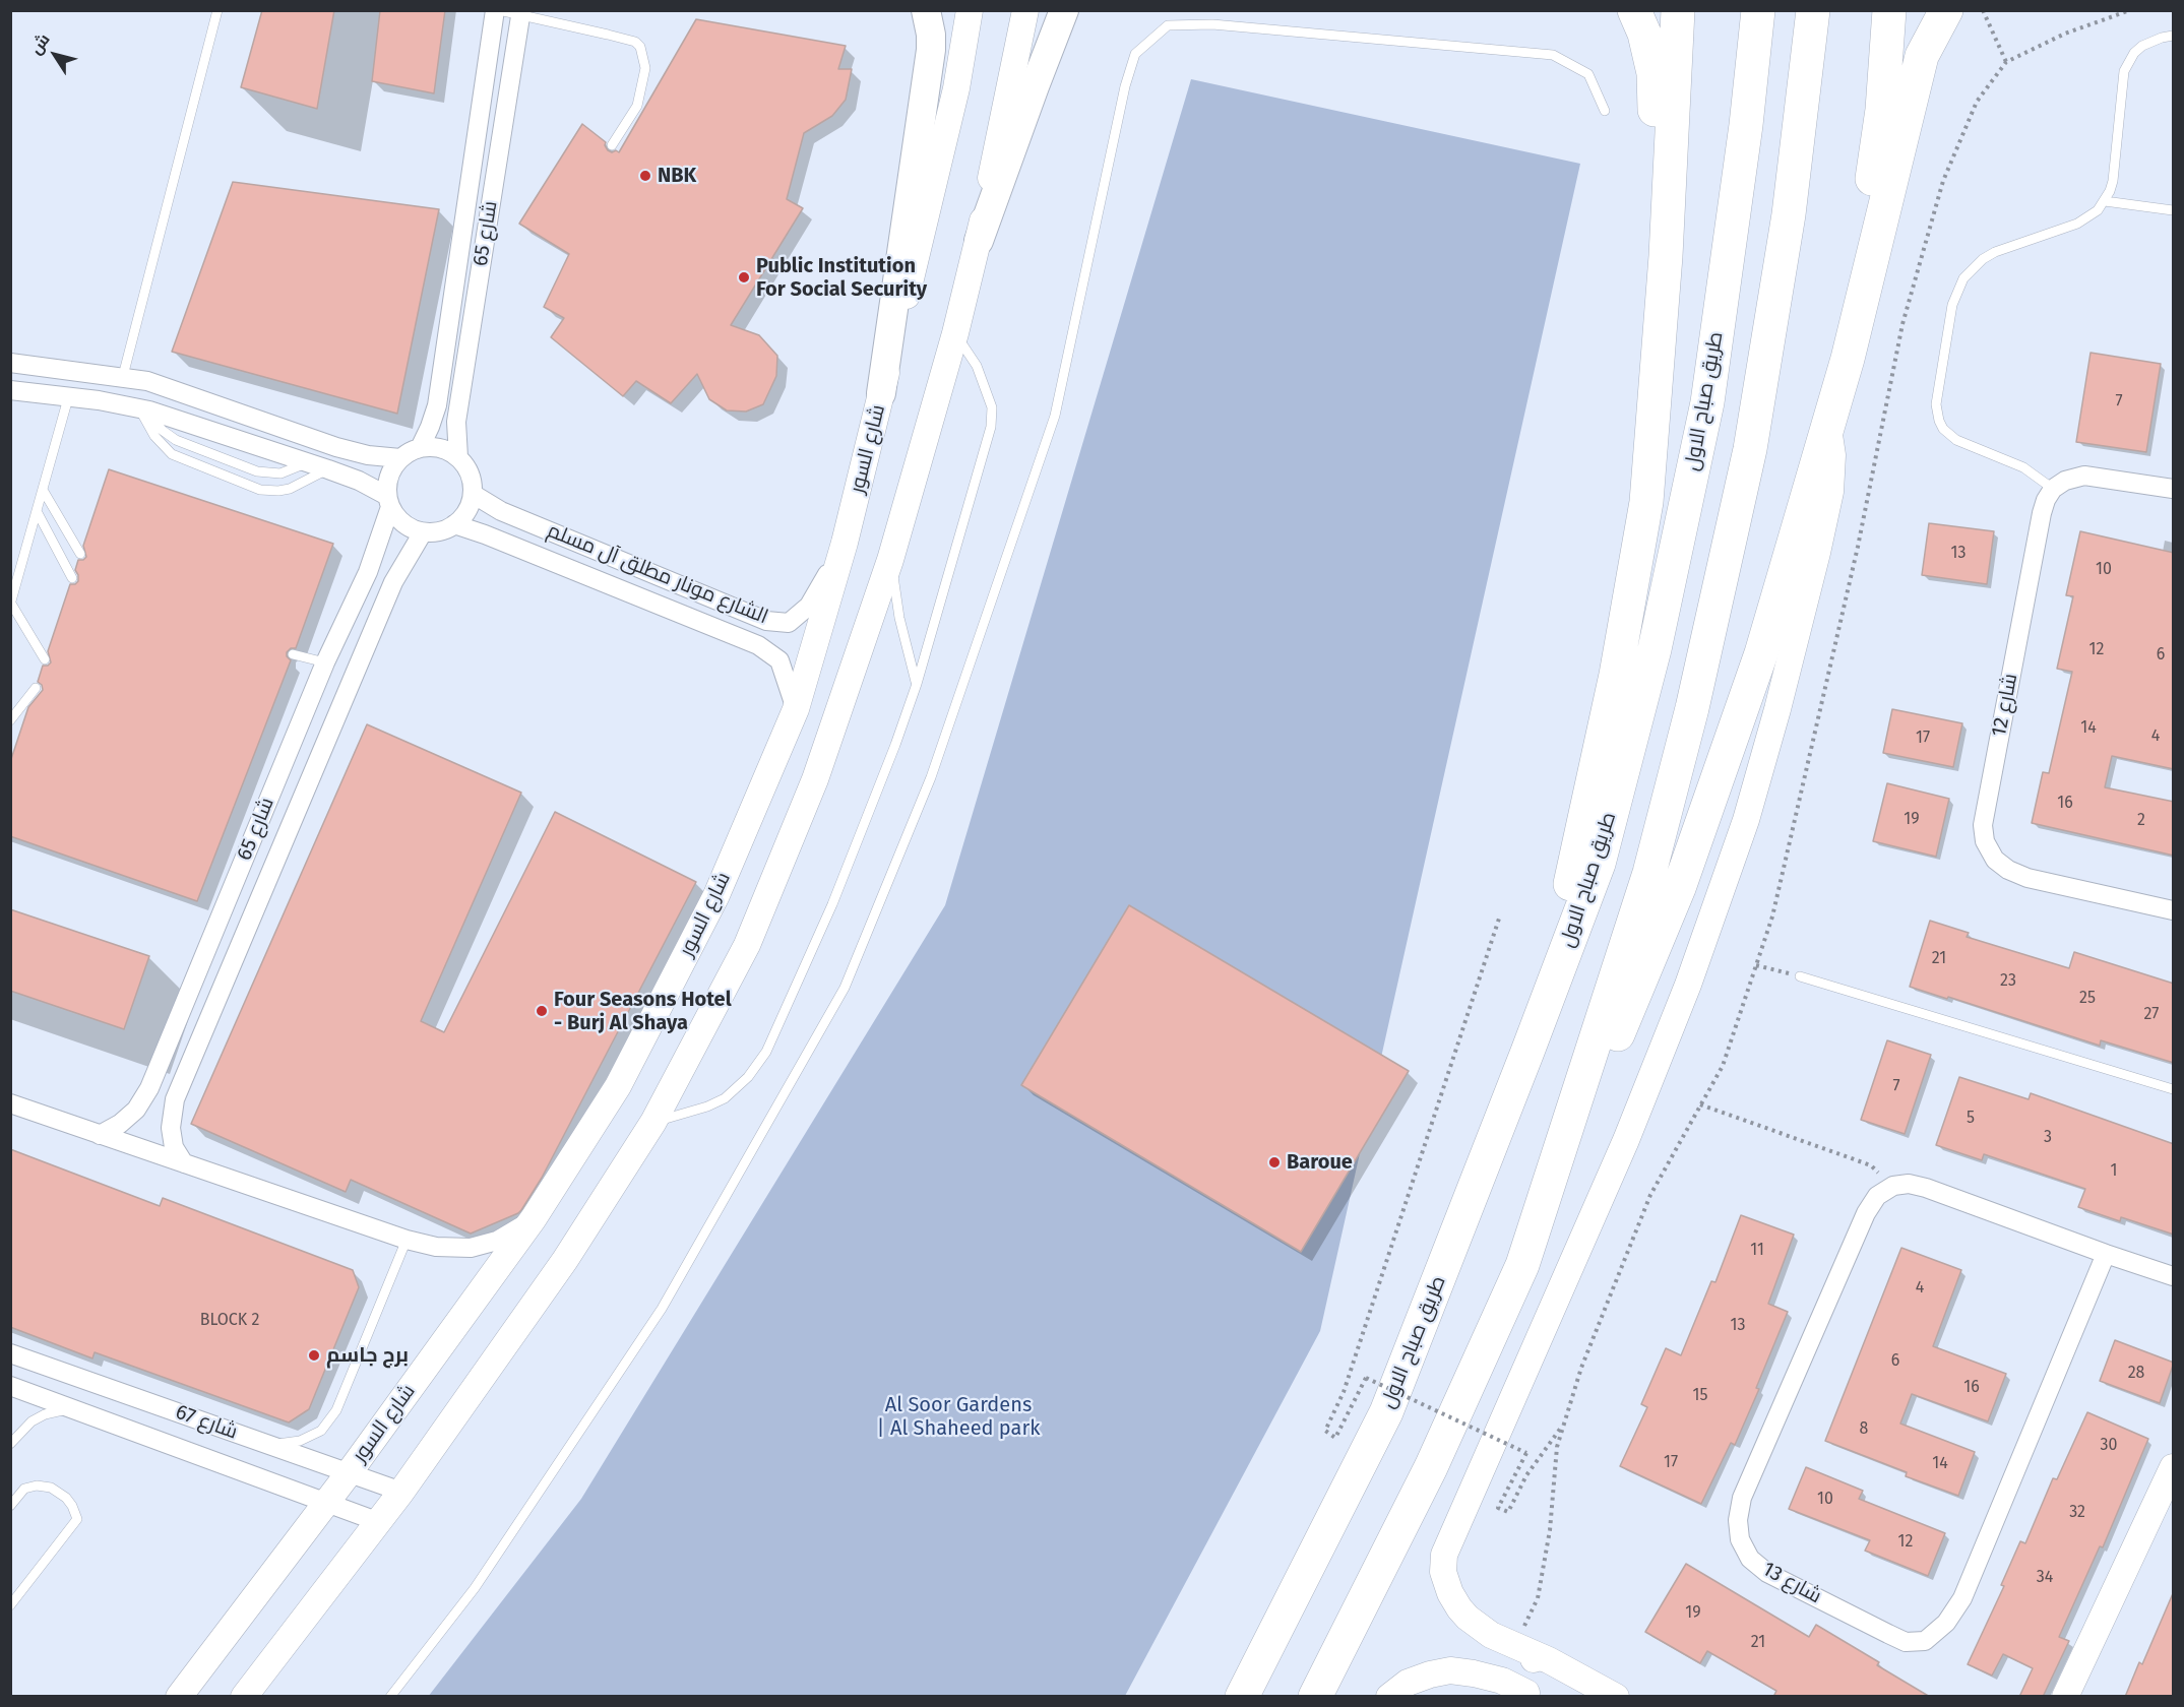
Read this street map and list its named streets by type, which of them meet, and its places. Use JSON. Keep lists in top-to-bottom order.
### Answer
{
  "streets": {
    "highway": ["طريق صباح الاول"],
    "main road": ["شارع السور"],
    "street": [
      "شارع 65",
      "الشارع مونار مطلق آل مسلم",
      "شارع 12",
      "شارع 67",
      "شارع 13"
    ]
  },
  "crossings": [
    ["شارع 65", "الشارع مونار مطلق آل مسلم"],
    ["شارع السور", "الشارع مونار مطلق آل مسلم"],
    ["شارع السور", "شارع 67"]
  ],
  "parks": ["Al Soor Gardens | Al Shaheed park"],
  "places": [
    "NBK",
    "Public Institution For Social Security",
    "Four Seasons Hotel - Burj Al Shaya",
    "Baroue",
    "برج جاسم"
  ],
  "house_numbers": [
    "7",
    "13",
    "10",
    "12",
    "6",
    "14",
    "4",
    "17",
    "16",
    "19",
    "2",
    "21",
    "23",
    "25",
    "27",
    "7",
    "5",
    "3",
    "1",
    "11",
    "4",
    "BLOCK 2",
    "13",
    "6",
    "28",
    "16",
    "15",
    "8",
    "30",
    "17",
    "14",
    "10",
    "32",
    "12",
    "34",
    "19",
    "21"
  ],
  "north": "top left"
}
